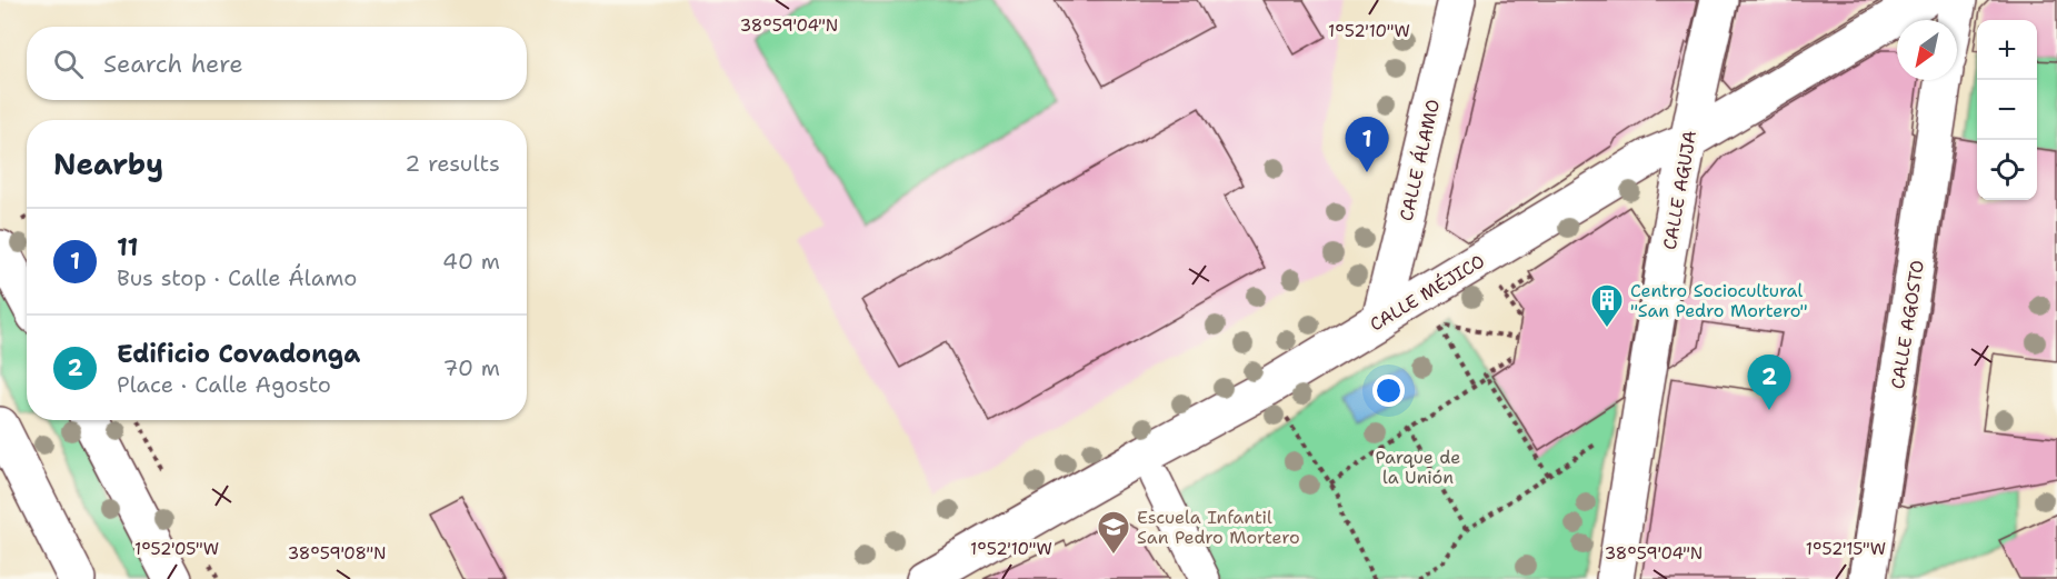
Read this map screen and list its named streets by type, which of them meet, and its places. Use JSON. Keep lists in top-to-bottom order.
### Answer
{
  "streets": {
    "street": [
      "CALLE ÁLAMO",
      "CALLE AGUJA",
      "CALLE MÉJICO",
      "CALLE AGOSTO"
    ]
  },
  "crossings": [
    ["CALLE ÁLAMO", "CALLE MÉJICO"],
    ["CALLE AGUJA", "CALLE MÉJICO"]
  ],
  "parks": ["Parque de la Unión"],
  "places": {
    "building": ["Centro Sociocultural \"San Pedro Mortero\""],
    "school or university": ["Escuela Infantil San Pedro Mortero"]
  },
  "north": "bottom left",
  "page": {
    "map_buttons": ["+", "−"],
    "search": "Search here",
    "pins": ["1", "2"],
    "heading": ["Nearby", "2 results"],
    "list": [
      {
        "mark": "1",
        "name": "11",
        "note": "Bus stop · Calle Álamo",
        "value": "40 m"
      },
      {
        "mark": "2",
        "name": "Edificio Covadonga",
        "note": "Place · Calle Agosto",
        "value": "70 m"
      }
    ]
  },
  "coordinates": [
    "38°59'04\"N",
    "1°52'10\"W",
    "1°52'05\"W",
    "1°52'15\"W",
    "38°59'08\"N"
  ]
}
